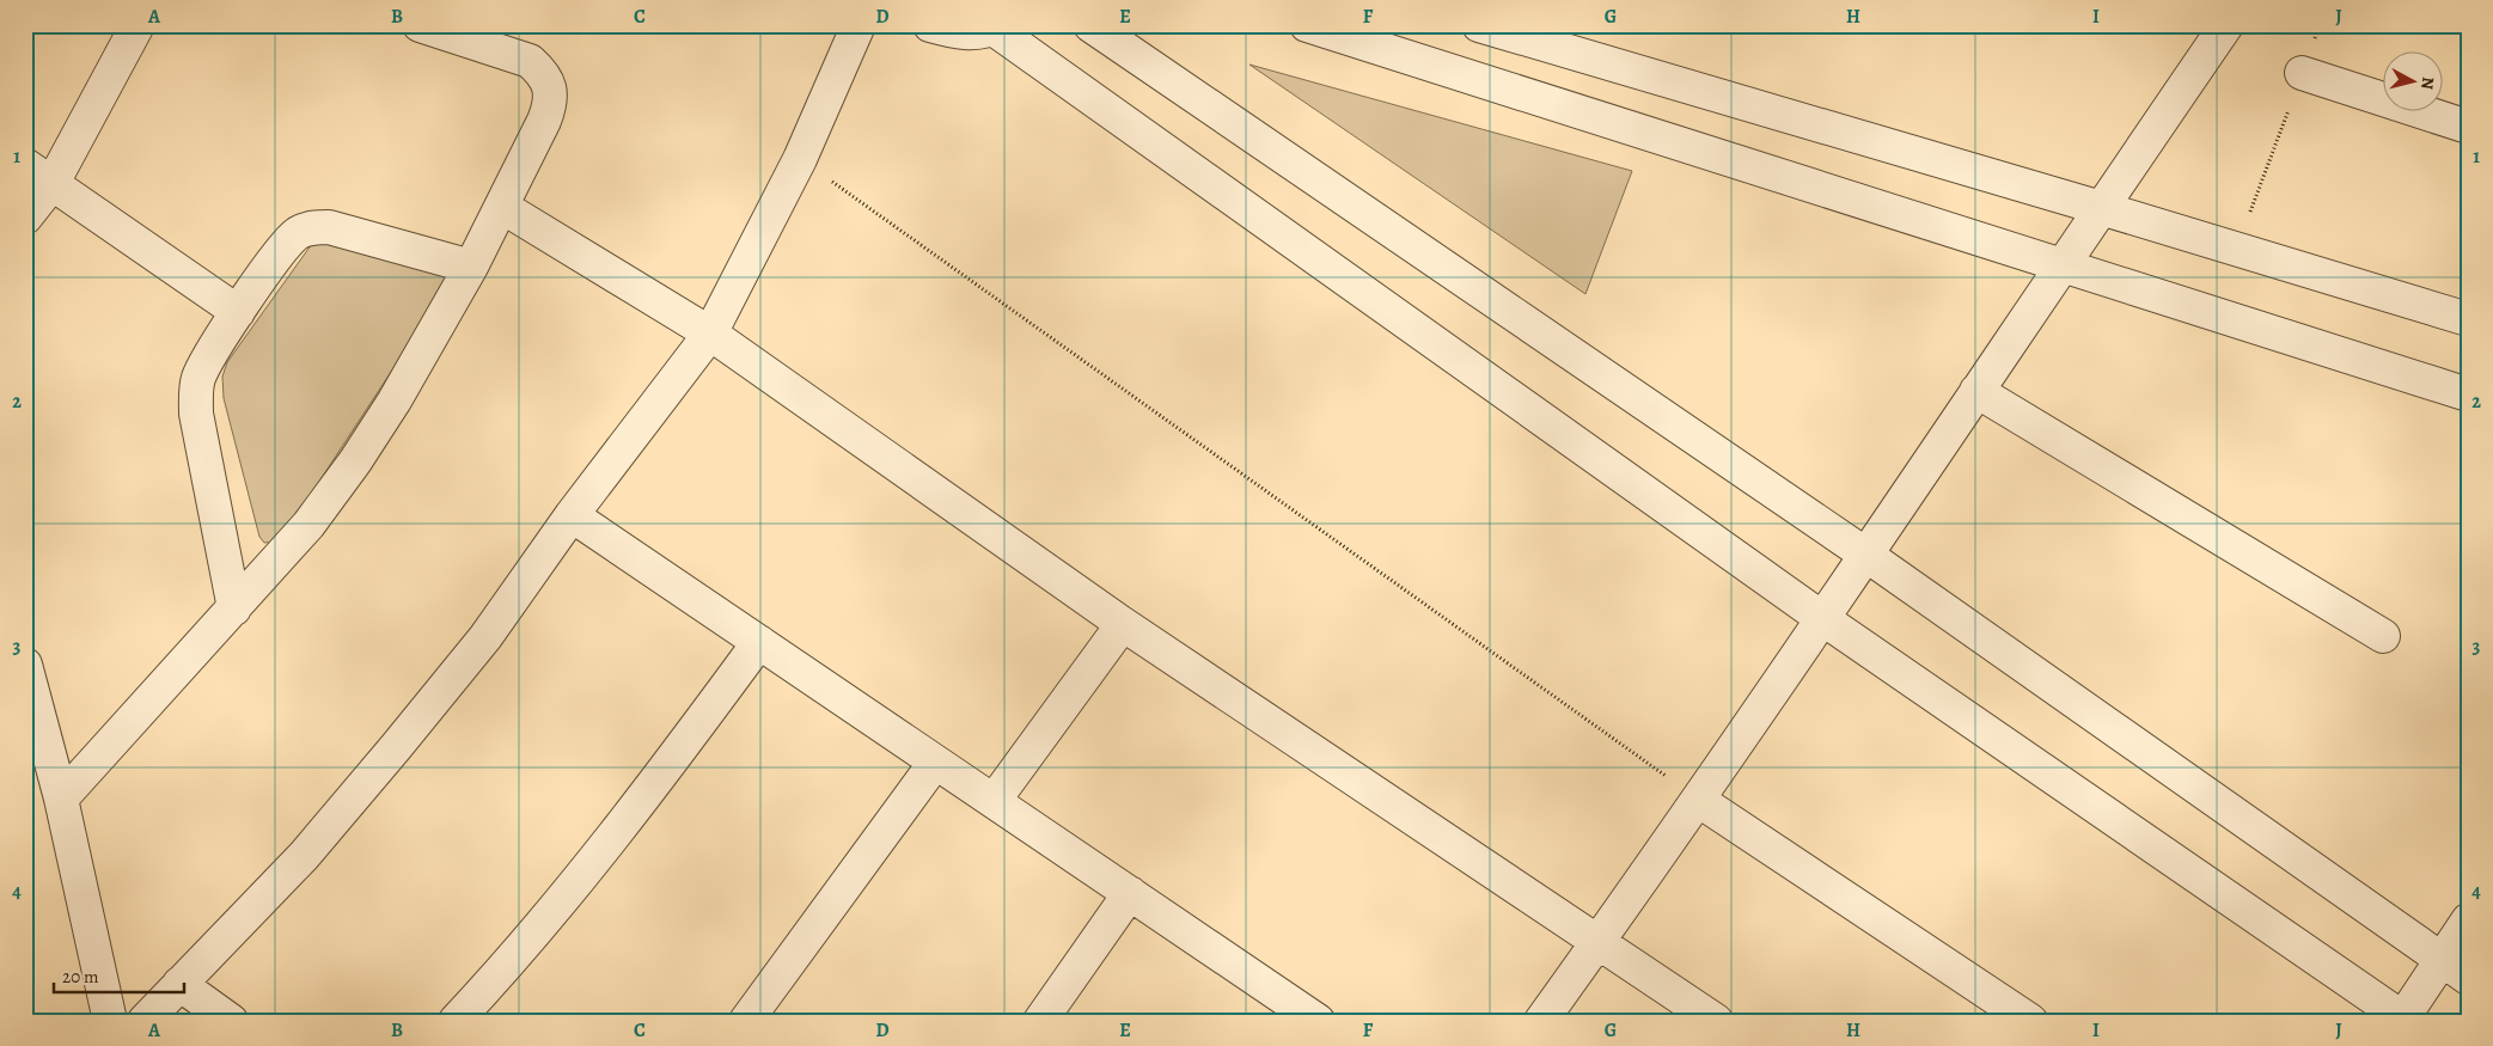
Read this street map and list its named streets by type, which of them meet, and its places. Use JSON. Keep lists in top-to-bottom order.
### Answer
{
  "scale_bar": "20 m",
  "north": "right",
  "grid": {
    "columns": [
      "A",
      "B",
      "C",
      "D",
      "E",
      "F",
      "G",
      "H",
      "I",
      "J"
    ],
    "rows": [
      "1",
      "2",
      "3",
      "4"
    ]
  }
}
